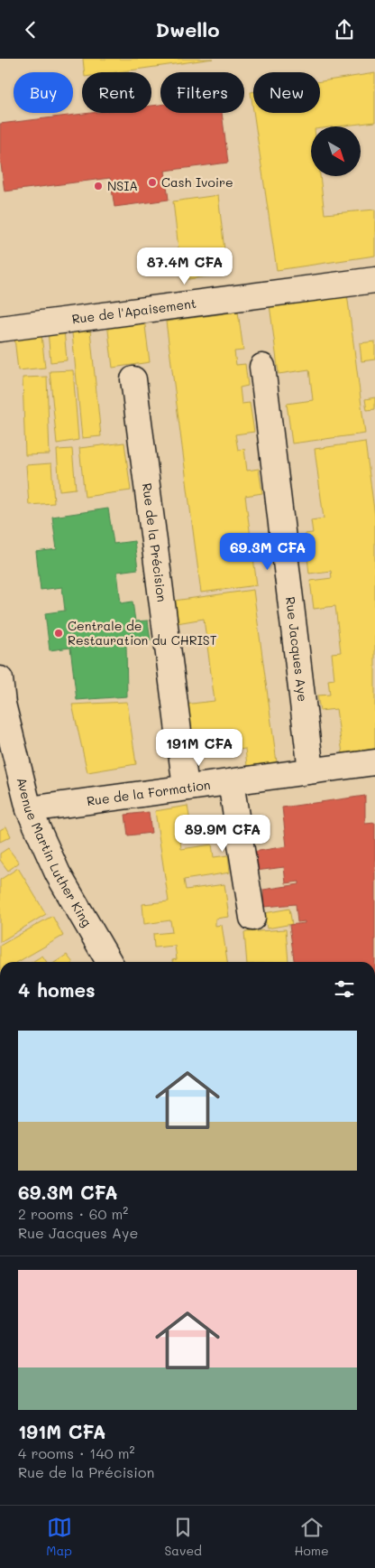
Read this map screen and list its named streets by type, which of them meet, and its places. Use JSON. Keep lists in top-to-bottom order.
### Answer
{
  "streets": {
    "street": [
      "Rue de l'Apaisement",
      "Rue de la Précision",
      "Rue Jacques Aye",
      "Rue de la Formation",
      "Avenue Martin Luther King"
    ]
  },
  "crossings": [
    ["Rue de la Précision", "Rue de la Formation"],
    ["Rue Jacques Aye", "Rue de la Formation"],
    ["Rue de la Formation", "Avenue Martin Luther King"]
  ],
  "places": ["Cash Ivoire", "NSIA", "Centrale de Restauration du CHRIST"],
  "north": "bottom right",
  "page": {
    "header": "Dwello",
    "chip": [
      "Buy",
      "Rent",
      "Filters",
      "New"
    ],
    "price": [
      "87.4M CFA",
      "69.3M CFA",
      "191M CFA",
      "89.9M CFA"
    ],
    "heading": "4 homes",
    "list": [
      {
        "name": "69.3M CFA",
        "note": "2 rooms · 60 m² · Rue Jacques Aye"
      },
      {
        "name": "191M CFA",
        "note": "4 rooms · 140 m² · Rue de la Précision"
      }
    ],
    "tabs": ["Map", "Saved", "Home"]
  }
}
